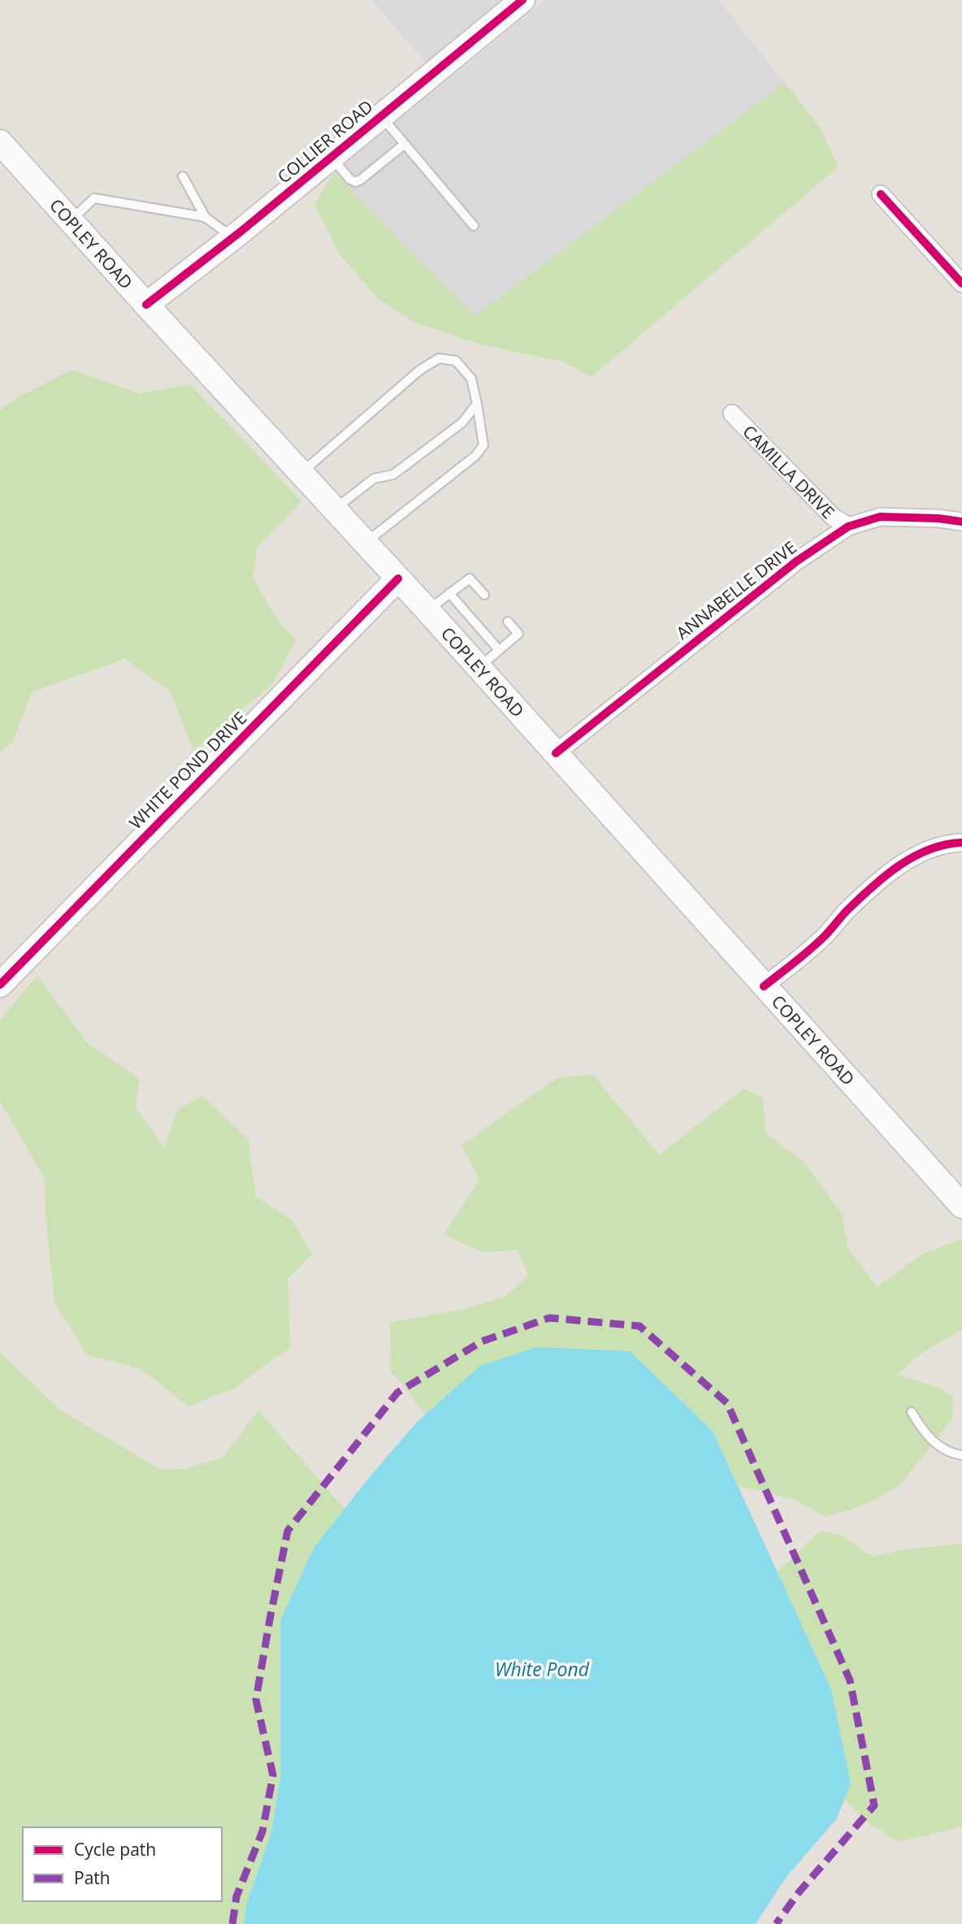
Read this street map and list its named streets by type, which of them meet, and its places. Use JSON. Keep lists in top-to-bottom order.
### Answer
{
  "streets": {
    "main road": ["COLLIER ROAD", "COPLEY ROAD", "WHITE POND DRIVE"],
    "street": ["CAMILLA DRIVE", "ANNABELLE DRIVE"]
  },
  "crossings": [
    ["COLLIER ROAD", "COPLEY ROAD"],
    ["COPLEY ROAD", "ANNABELLE DRIVE"],
    ["COPLEY ROAD", "WHITE POND DRIVE"],
    ["CAMILLA DRIVE", "ANNABELLE DRIVE"]
  ],
  "water": ["White Pond"],
  "legend": ["Cycle path", "Path"]
}
